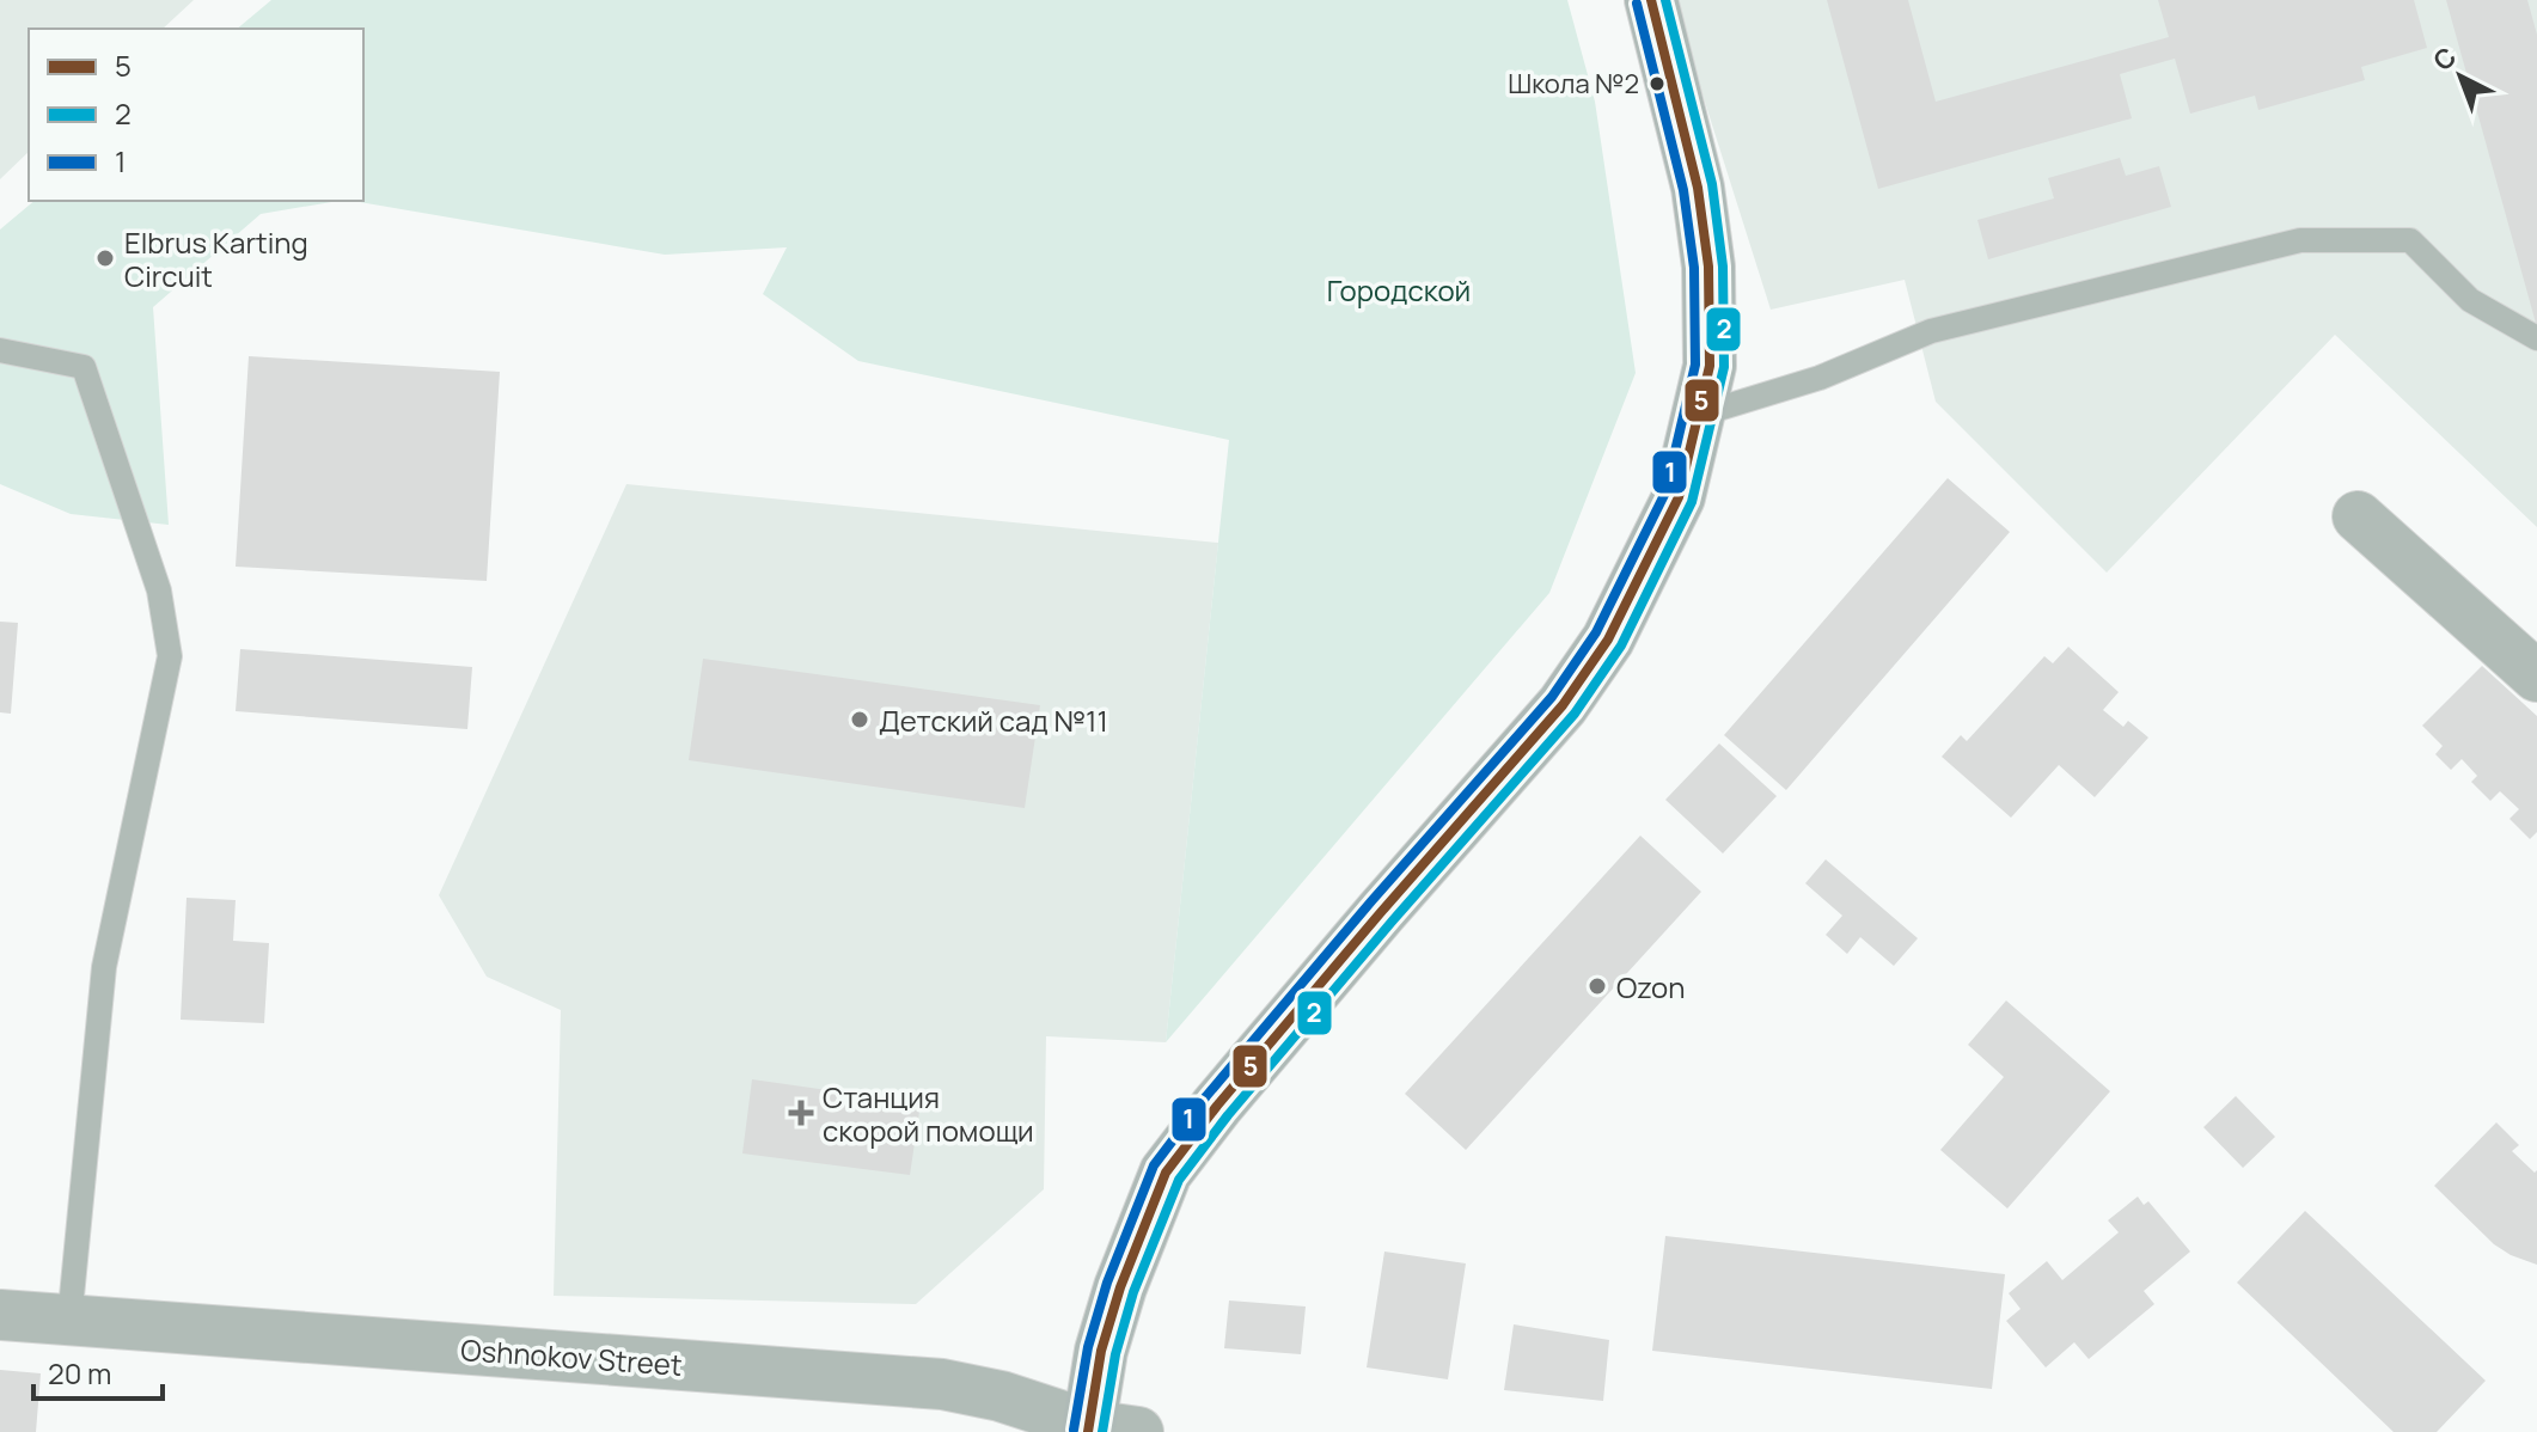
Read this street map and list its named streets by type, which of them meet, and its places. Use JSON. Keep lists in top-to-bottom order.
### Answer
{
  "streets": {
    "street": ["Oshnokov Street"]
  },
  "parks": ["Городской"],
  "places": {
    "other": [
      "Школа №2",
      "Elbrus Karting Circuit",
      "Детский сад №11",
      "Ozon"
    ],
    "health": ["Станция скорой помощи"]
  },
  "lines": ["transit line 5", "transit line 2", "transit line 1"],
  "legend": ["5", "2", "1"],
  "scale_bar": "20 m",
  "north": "top left"
}
